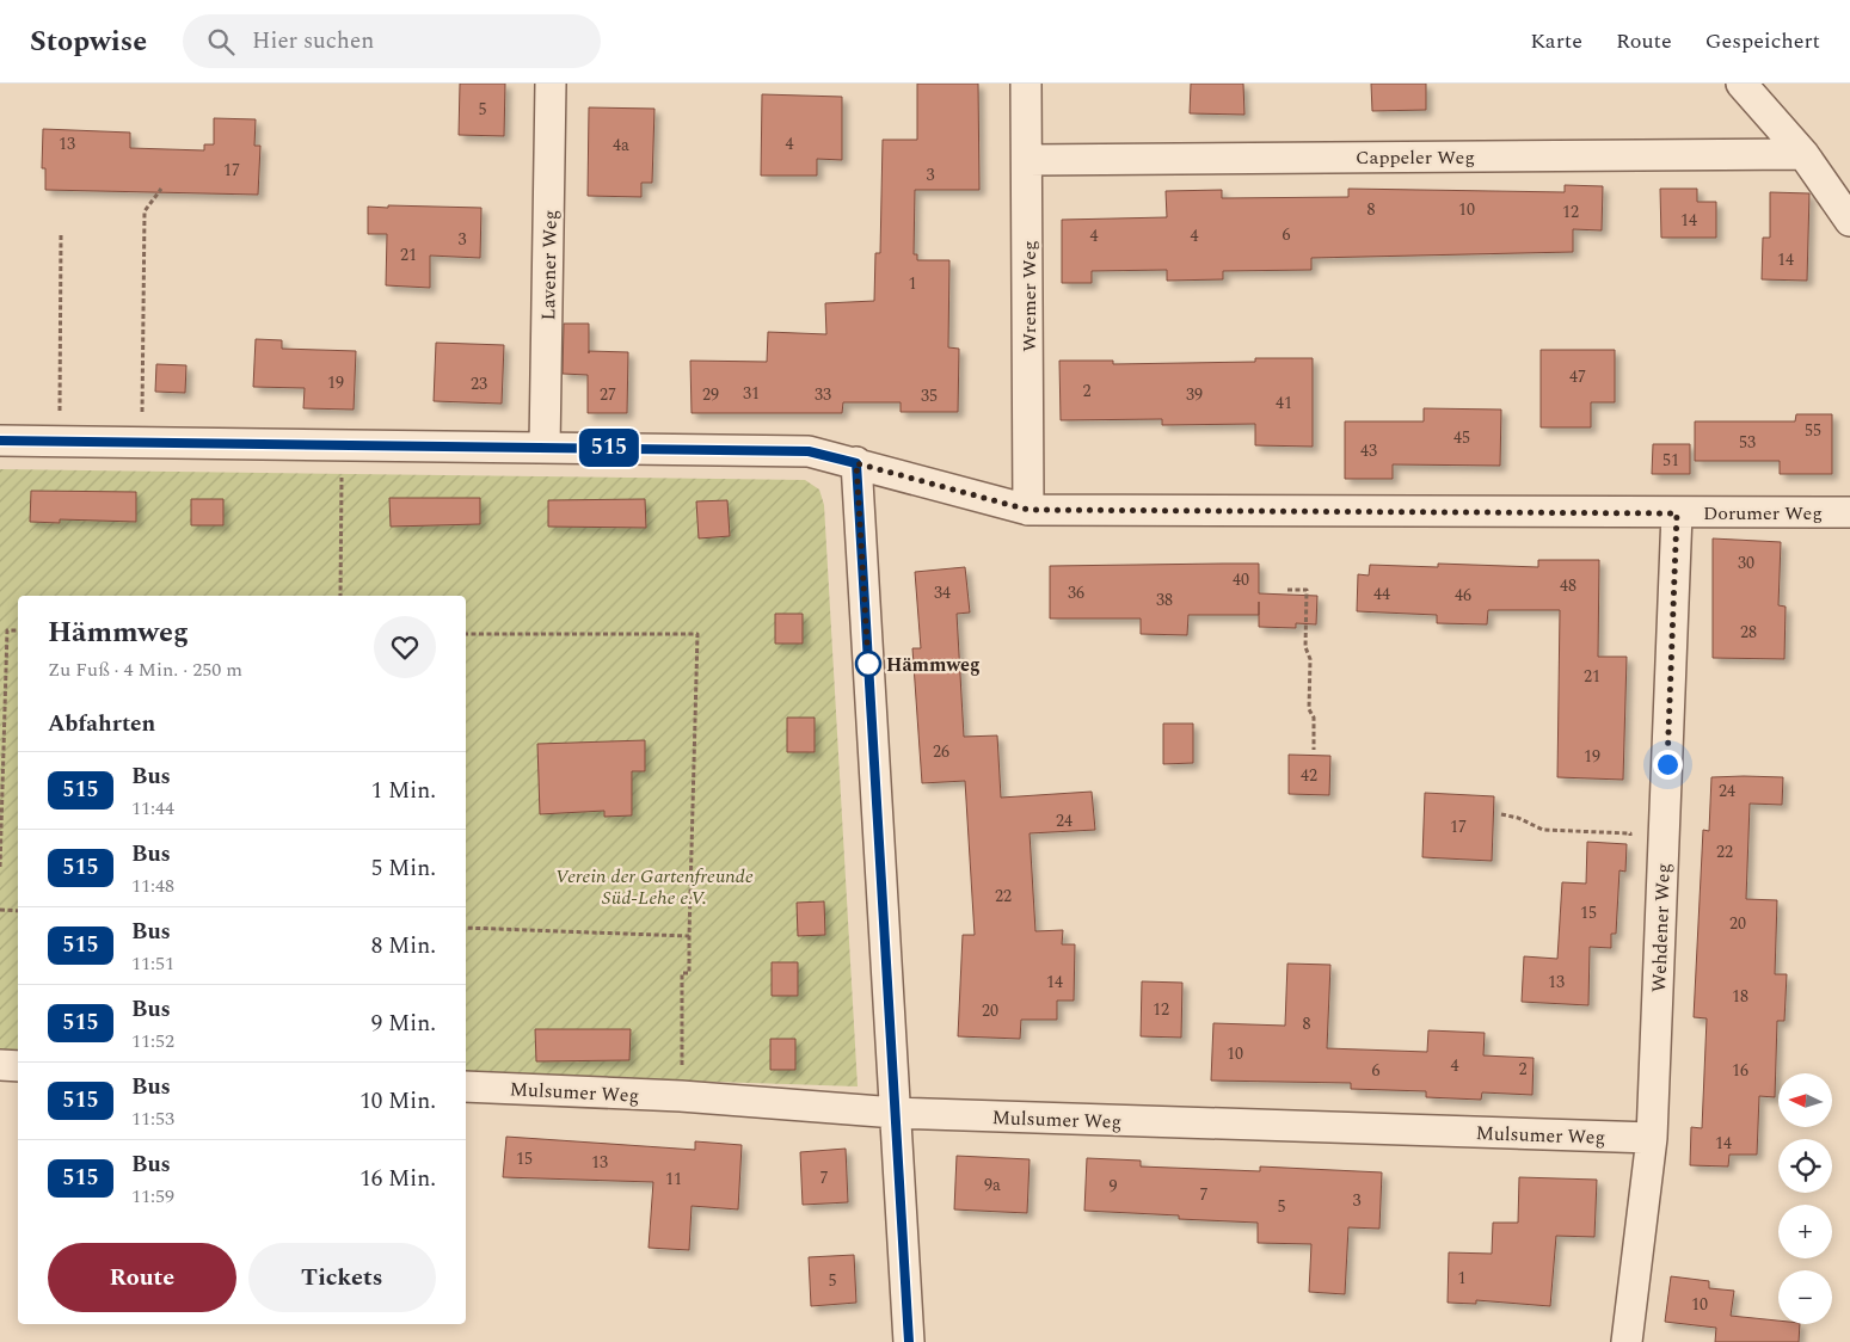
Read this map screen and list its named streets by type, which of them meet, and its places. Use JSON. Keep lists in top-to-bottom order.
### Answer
{
  "streets": {
    "street": [
      "Cappeler Weg",
      "Lavener Weg",
      "Wremer Weg",
      "Dorumer Weg",
      "Wehdener Weg",
      "Mulsumer Weg"
    ]
  },
  "crossings": [
    ["Cappeler Weg", "Wremer Weg"],
    ["Lavener Weg", "Dorumer Weg"],
    ["Wremer Weg", "Dorumer Weg"],
    ["Dorumer Weg", "Wehdener Weg"],
    ["Wehdener Weg", "Mulsumer Weg"]
  ],
  "parks": ["Verein der Gartenfreunde Süd-Lehe e.V."],
  "places": ["Hämmweg"],
  "lines": ["bus line 515"],
  "house_numbers": [
    "5",
    "13",
    "4",
    "4a",
    "17",
    "3",
    "8",
    "10",
    "12",
    "14",
    "6",
    "4",
    "4",
    "3",
    "21",
    "14",
    "1",
    "47",
    "19",
    "23",
    "2",
    "31",
    "27",
    "29",
    "33",
    "39",
    "35",
    "41",
    "55",
    "45",
    "53",
    "43",
    "51",
    "30",
    "40",
    "48",
    "34",
    "36",
    "44",
    "46",
    "38",
    "28",
    "21",
    "26",
    "19",
    "42",
    "24",
    "24",
    "17",
    "22",
    "22",
    "15",
    "20",
    "14",
    "13",
    "18",
    "12",
    "20",
    "8",
    "10",
    "4",
    "2",
    "6",
    "16",
    "14",
    "15",
    "13",
    "7",
    "11",
    "9a",
    "9",
    "7",
    "3",
    "5",
    "1",
    "5",
    "10"
  ],
  "north": "left",
  "page": {
    "header": "Stopwise",
    "search": "Hier suchen",
    "nav": ["Karte", "Route", "Gespeichert"],
    "on_map": "515",
    "heading": [
      ["Hämmweg", "Zu Fuß · 4 Min. · 250 m"],
      "Abfahrten"
    ],
    "list": [
      {
        "mark": "515",
        "name": "Bus",
        "note": "11:44",
        "value": "1 Min."
      },
      {
        "mark": "515",
        "name": "Bus",
        "note": "11:48",
        "value": "5 Min."
      },
      {
        "mark": "515",
        "name": "Bus",
        "note": "11:51",
        "value": "8 Min."
      },
      {
        "mark": "515",
        "name": "Bus",
        "note": "11:52",
        "value": "9 Min."
      },
      {
        "mark": "515",
        "name": "Bus",
        "note": "11:53",
        "value": "10 Min."
      },
      {
        "mark": "515",
        "name": "Bus",
        "note": "11:59",
        "value": "16 Min."
      }
    ],
    "map_buttons": ["+", "−"],
    "buttons": ["Route", "Tickets"]
  }
}
